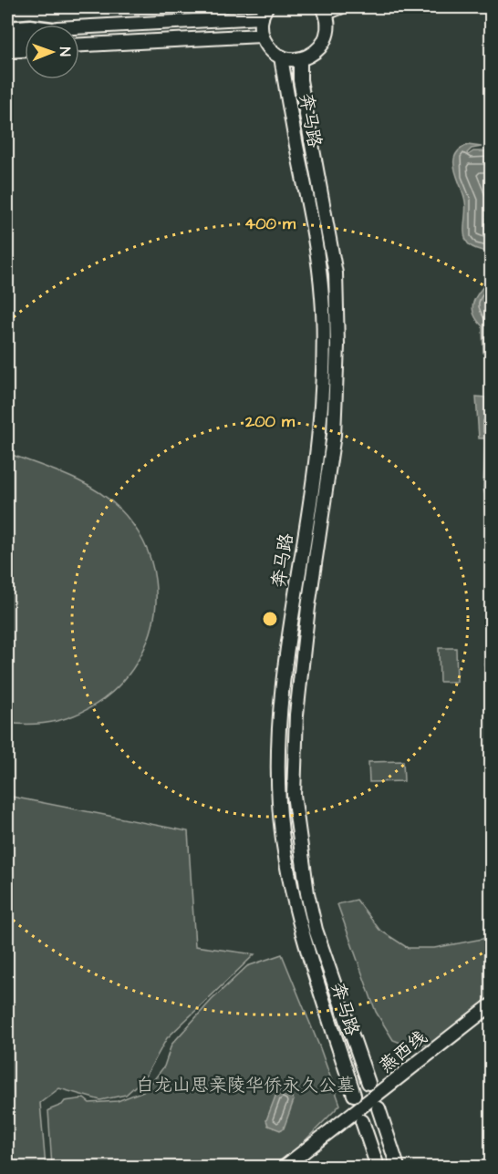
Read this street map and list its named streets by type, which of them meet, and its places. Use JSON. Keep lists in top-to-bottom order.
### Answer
{
  "streets": {
    "main road": ["奔马路", "燕西线"]
  },
  "parks": ["白龙山思亲陵华侨永久公墓"],
  "north": "right",
  "rings": ["400 m", "200 m"]
}
